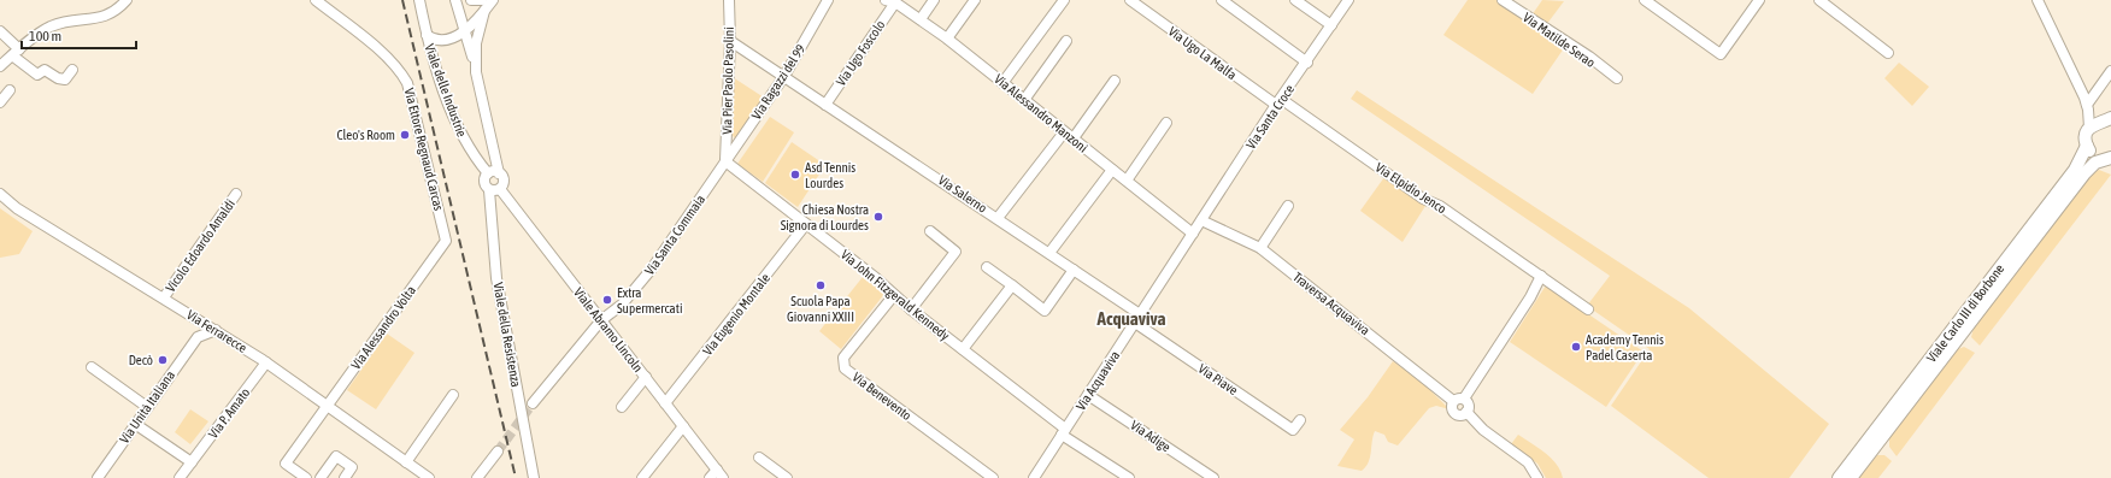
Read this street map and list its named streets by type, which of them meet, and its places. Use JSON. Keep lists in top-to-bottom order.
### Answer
{
  "streets": {
    "main road": ["Viale Carlo III di Borbone"],
    "street": [
      "Via Matilde Serao",
      "Via Ugo Foscolo",
      "Via Ugo La Malfa",
      "Via Pier Paolo Pasolini",
      "Via Ragazzi del 99",
      "Viale delle Industrie",
      "Via Alessandro Manzoni",
      "Via Santa Croce",
      "Via Ettore Regnaud Carcas",
      "Via Elpidio Jenco",
      "Via Salerno",
      "Via Santa Commaia",
      "Vicolo Edoardo Amaldi",
      "Via John Fitzgerald Kennedy",
      "Traversa Acquaviva",
      "Via Eugenio Montale",
      "Via Alessandro Volta",
      "Viale Abramo Lincoln",
      "Via Ferrarecce",
      "Viale della Resistenza",
      "Via Piave",
      "Via Acquaviva",
      "Via Benevento",
      "Via Unità Italiana",
      "Via P. Amato",
      "Via Adige"
    ]
  },
  "crossings": [
    ["Via Ugo Foscolo", "Via Alessandro Manzoni"],
    ["Via Ugo Foscolo", "Via Salerno"],
    ["Via Ugo La Malfa", "Via Santa Croce"],
    ["Via Ugo La Malfa", "Via Elpidio Jenco"],
    ["Via Pier Paolo Pasolini", "Via Ragazzi del 99"],
    ["Via Pier Paolo Pasolini", "Via Salerno"],
    ["Via Pier Paolo Pasolini", "Via Santa Commaia"],
    ["Via Pier Paolo Pasolini", "Via John Fitzgerald Kennedy"],
    ["Via Ragazzi del 99", "Via Salerno"],
    ["Via Ragazzi del 99", "Via Santa Commaia"],
    ["Via Ragazzi del 99", "Via John Fitzgerald Kennedy"],
    ["Viale delle Industrie", "Viale Abramo Lincoln"],
    ["Viale delle Industrie", "Viale della Resistenza"],
    ["Via Alessandro Manzoni", "Via Santa Croce"],
    ["Via Alessandro Manzoni", "Via Acquaviva"],
    ["Via Santa Croce", "Via Elpidio Jenco"],
    ["Via Santa Croce", "Traversa Acquaviva"],
    ["Via Santa Croce", "Via Acquaviva"],
    ["Via Ettore Regnaud Carcas", "Via Alessandro Volta"],
    ["Via Salerno", "Via Piave"],
    ["Via Salerno", "Via Acquaviva"],
    ["Via Santa Commaia", "Via John Fitzgerald Kennedy"],
    ["Via Santa Commaia", "Viale Abramo Lincoln"],
    ["Vicolo Edoardo Amaldi", "Via Ferrarecce"],
    ["Via John Fitzgerald Kennedy", "Via Eugenio Montale"],
    ["Via John Fitzgerald Kennedy", "Via Acquaviva"],
    ["Via John Fitzgerald Kennedy", "Via Benevento"],
    ["Via Eugenio Montale", "Viale Abramo Lincoln"],
    ["Via Alessandro Volta", "Via Ferrarecce"],
    ["Viale Abramo Lincoln", "Viale della Resistenza"],
    ["Via Ferrarecce", "Via P. Amato"],
    ["Via Piave", "Via Acquaviva"],
    ["Via Acquaviva", "Via Adige"]
  ],
  "districts": ["Acquaviva"],
  "places": [
    "Cleo's Room",
    "Asd Tennis Lourdes",
    "Chiesa Nostra Signora di Lourdes",
    "Scuola Papa Giovanni XXIII",
    "Extra Supermercati",
    "Academy Tennis Padel Caserta",
    "Decò"
  ],
  "scale_bar": "100 m"
}
